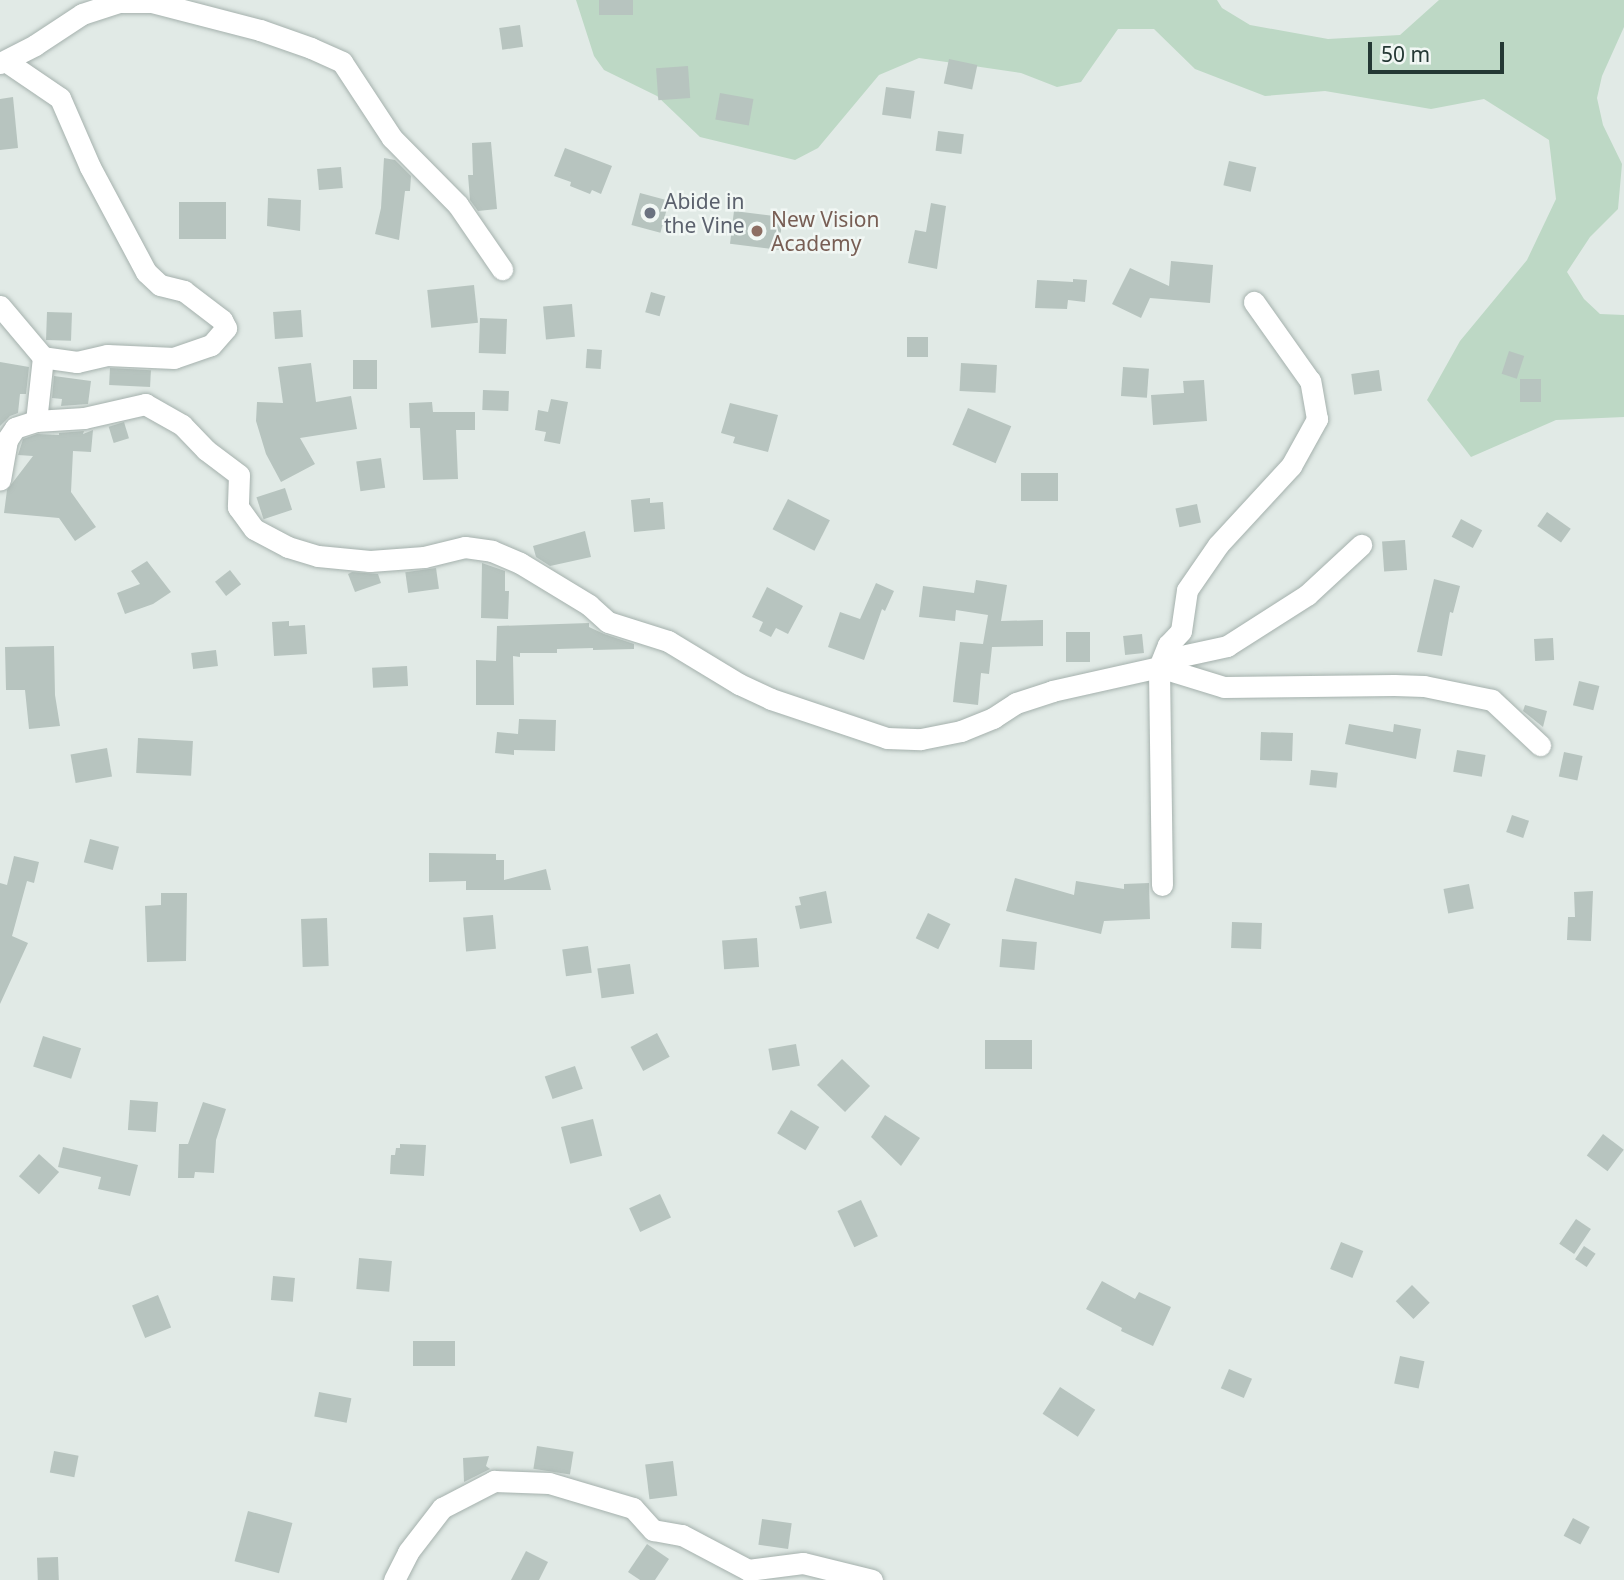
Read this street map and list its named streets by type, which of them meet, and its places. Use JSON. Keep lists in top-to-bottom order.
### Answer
{
  "places": ["Abide in the Vine", "New Vision Academy"],
  "scale_bar": "50 m"
}
